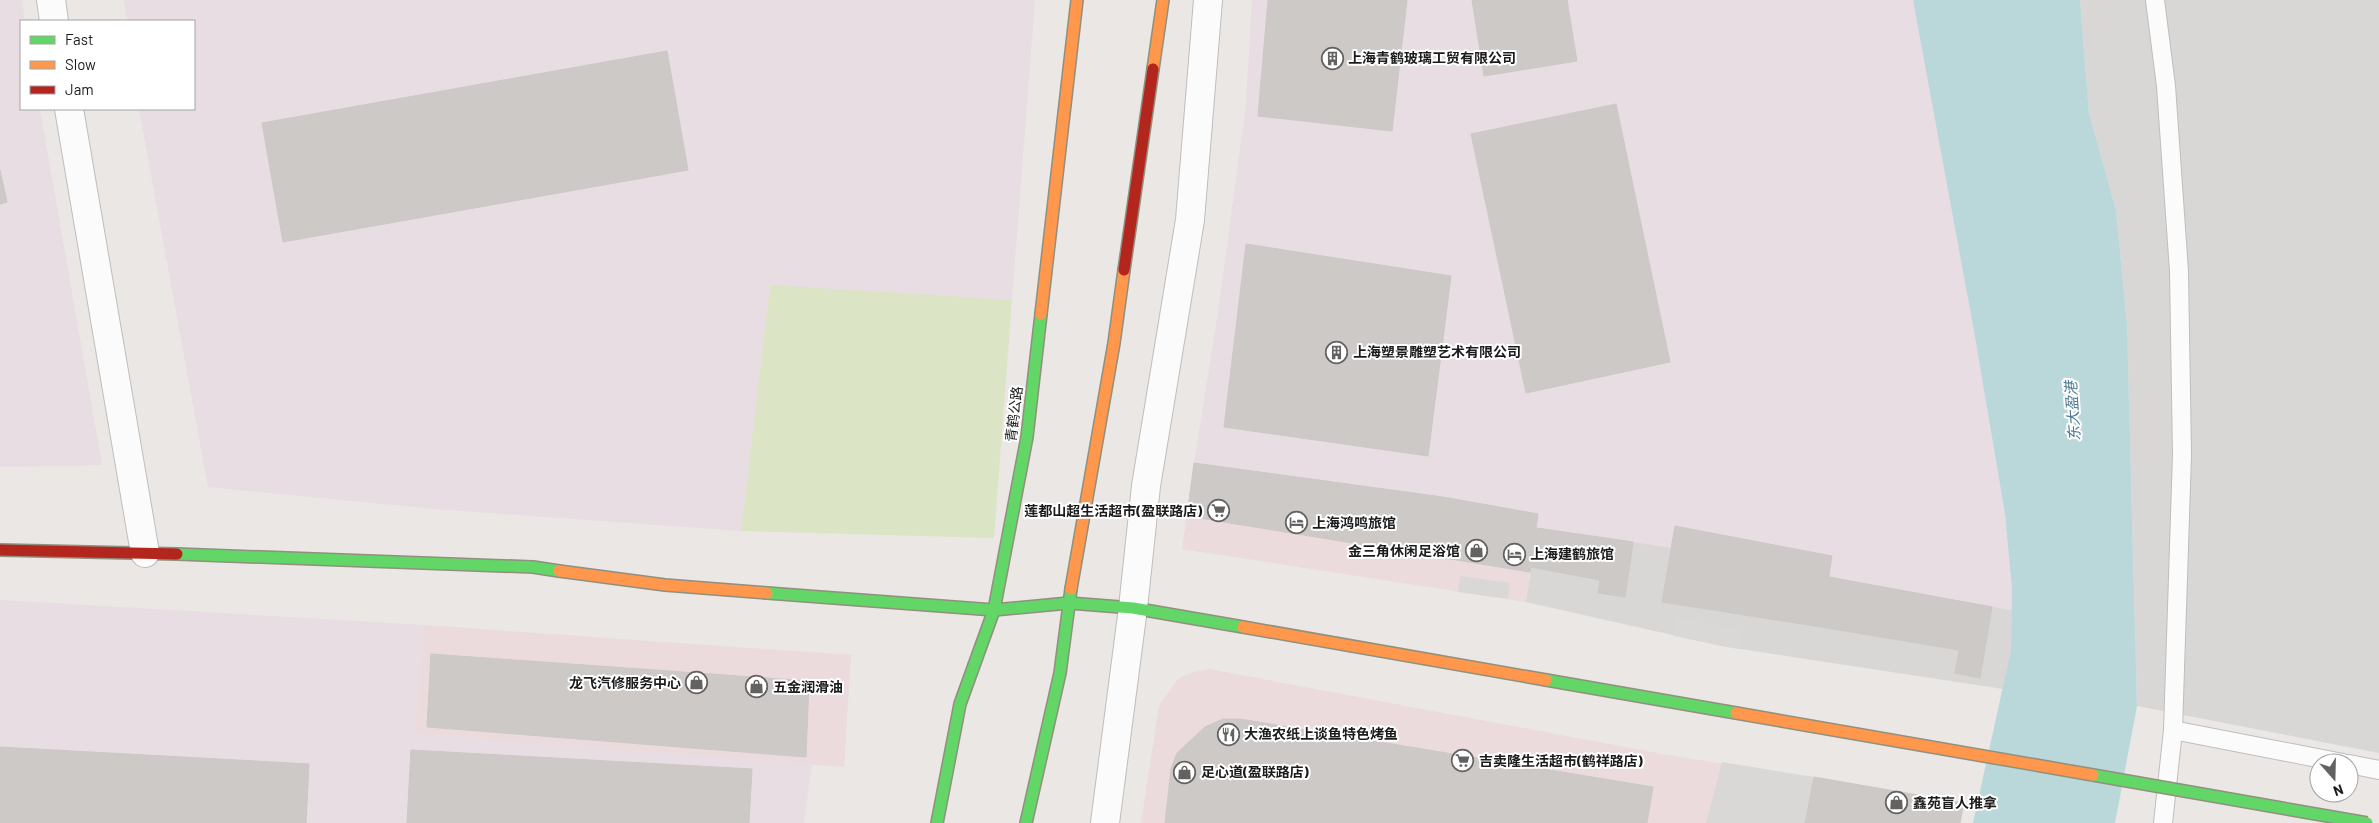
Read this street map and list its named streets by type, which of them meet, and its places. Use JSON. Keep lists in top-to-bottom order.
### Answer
{
  "streets": {
    "street": ["青鹤公路"]
  },
  "water": ["东大盈港"],
  "places": {
    "building": ["上海青鹤玻璃工贸有限公司", "上海塑景雕塑艺术有限公司"],
    "supermarket": ["莲都山超生活超市(盈联路店)", "吉卖隆生活超市(鹤祥路店)"],
    "hotel": ["上海鸿鸣旅馆", "上海建鹤旅馆"],
    "shop": [
      "金三角休闲足浴馆",
      "龙飞汽修服务中心",
      "五金润滑油",
      "足心道(盈联路店)",
      "鑫苑盲人推拿"
    ],
    "restaurant": ["大渔农纸上谈鱼特色烤鱼"]
  },
  "legend": ["Fast", "Slow", "Jam"],
  "north": "bottom"
}
